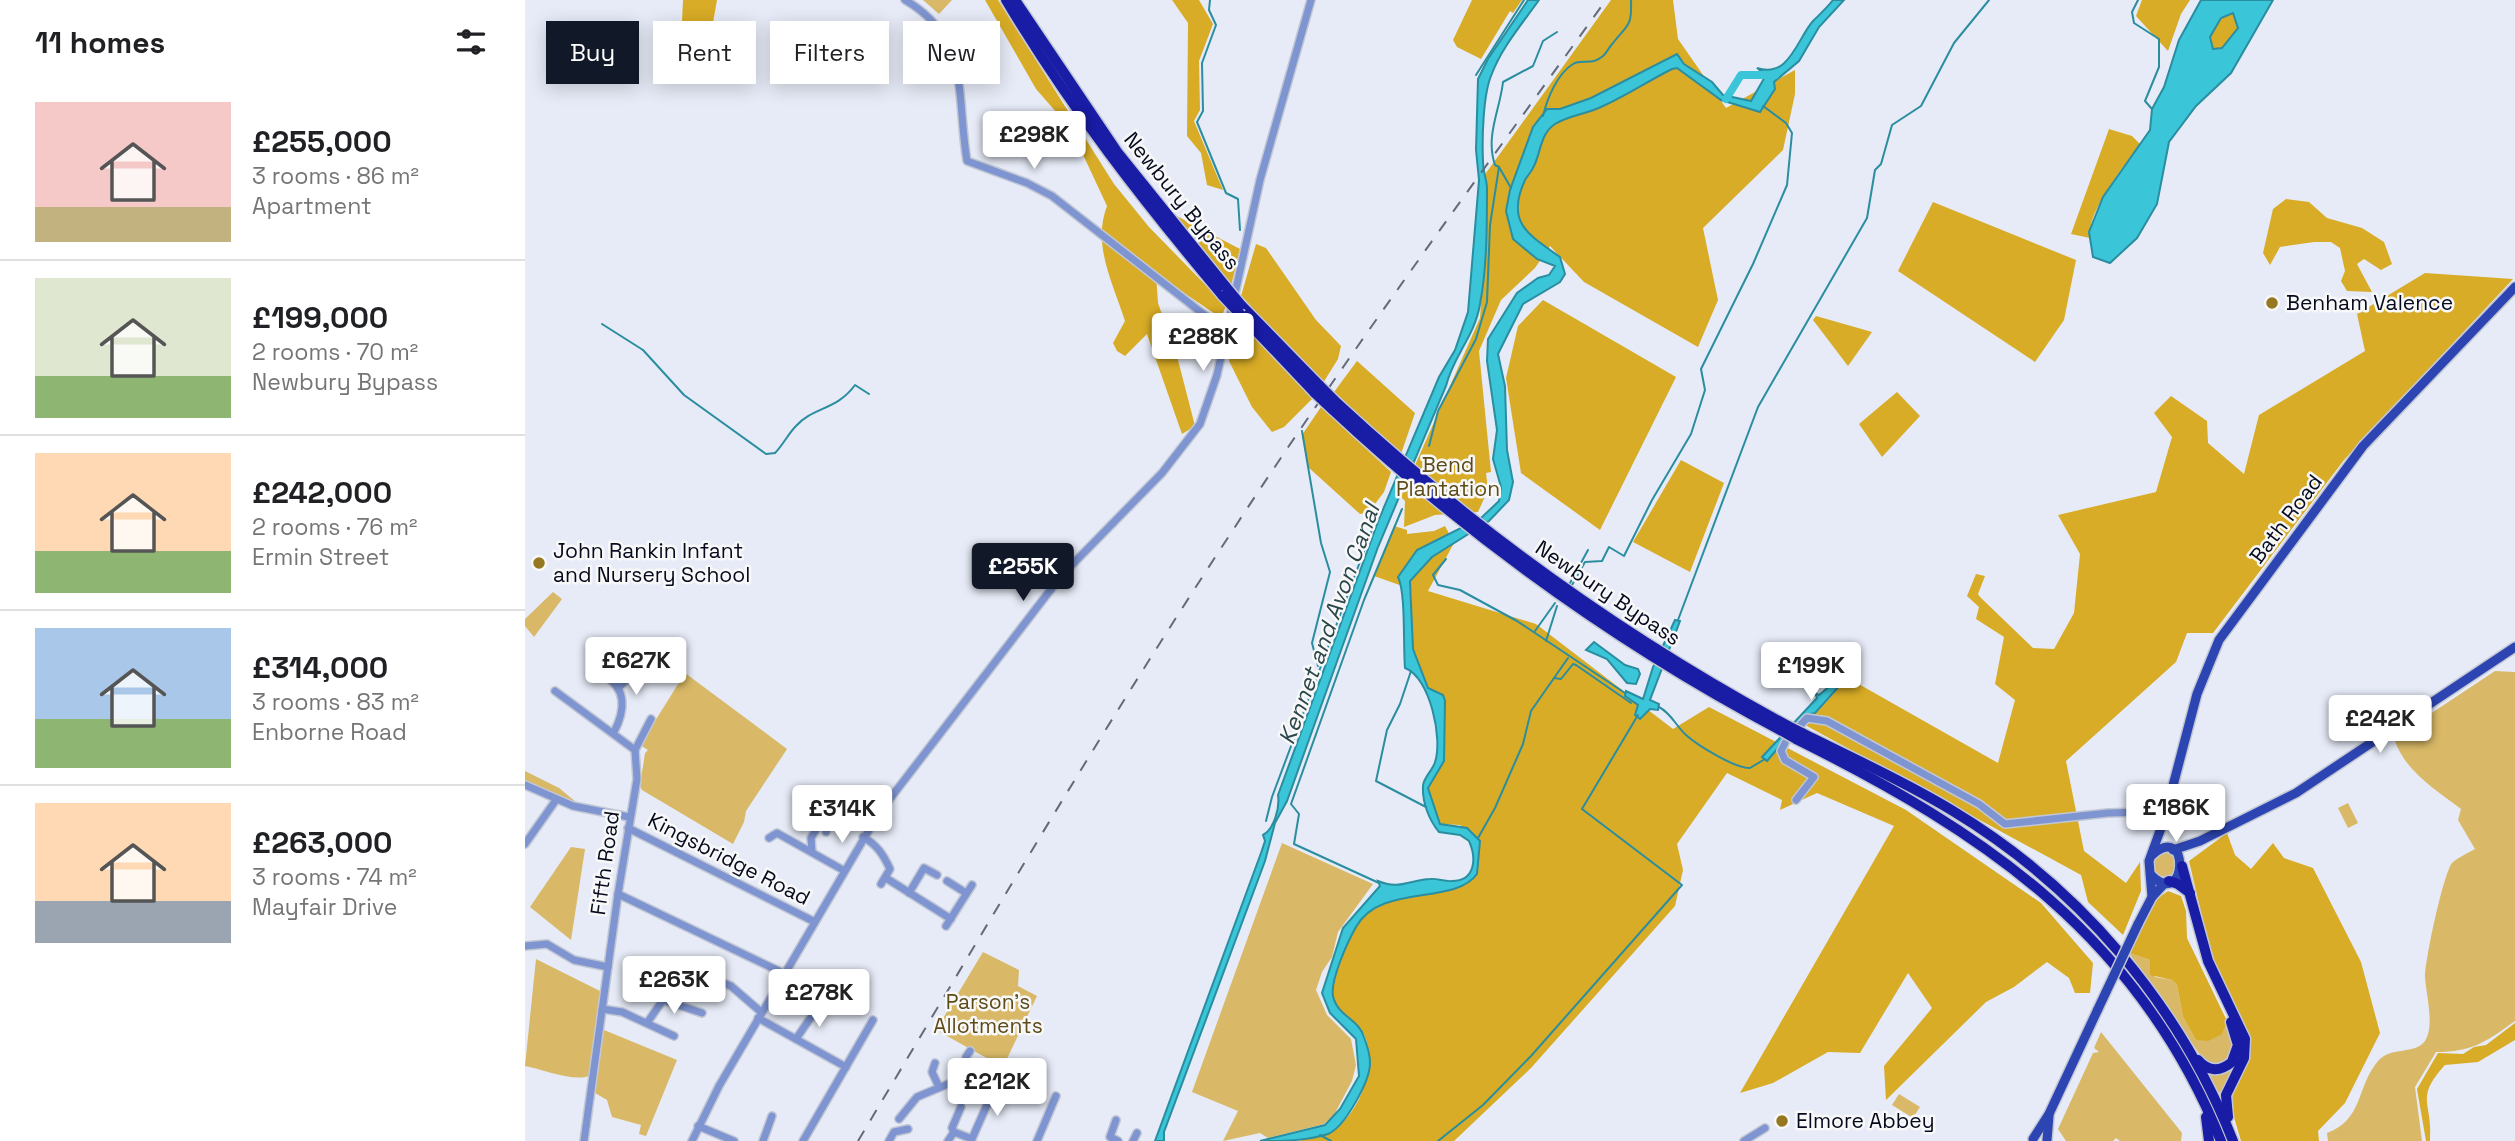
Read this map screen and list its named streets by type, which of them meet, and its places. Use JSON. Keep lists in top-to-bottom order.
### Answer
{
  "streets": {
    "highway": ["Newbury Bypass"],
    "main road": ["Bath Road"],
    "street": ["Kingsbridge Road", "Fifth Road"]
  },
  "crossings": [
    ["Kingsbridge Road", "Fifth Road"]
  ],
  "water": ["Kennet and Avon Canal"],
  "parks": ["Bend Plantation", "Parson's Allotments"],
  "places": ["Benham Valence", "John Rankin Infant and Nursery School", "Elmore Abbey"],
  "page": {
    "heading": "11 homes",
    "chip": [
      "Buy",
      "Rent",
      "Filters",
      "New"
    ],
    "list": [
      {
        "name": "£255,000",
        "note": "3 rooms · 86 m² · Apartment"
      },
      {
        "name": "£199,000",
        "note": "2 rooms · 70 m² · Newbury Bypass"
      },
      {
        "name": "£242,000",
        "note": "2 rooms · 76 m² · Ermin Street"
      },
      {
        "name": "£314,000",
        "note": "3 rooms · 83 m² · Enborne Road"
      },
      {
        "name": "£263,000",
        "note": "3 rooms · 74 m² · Mayfair Drive"
      }
    ],
    "price": [
      "£298K",
      "£288K",
      "£255K",
      "£627K",
      "£199K",
      "£242K",
      "£186K",
      "£314K",
      "£263K",
      "£278K",
      "£212K"
    ]
  }
}
